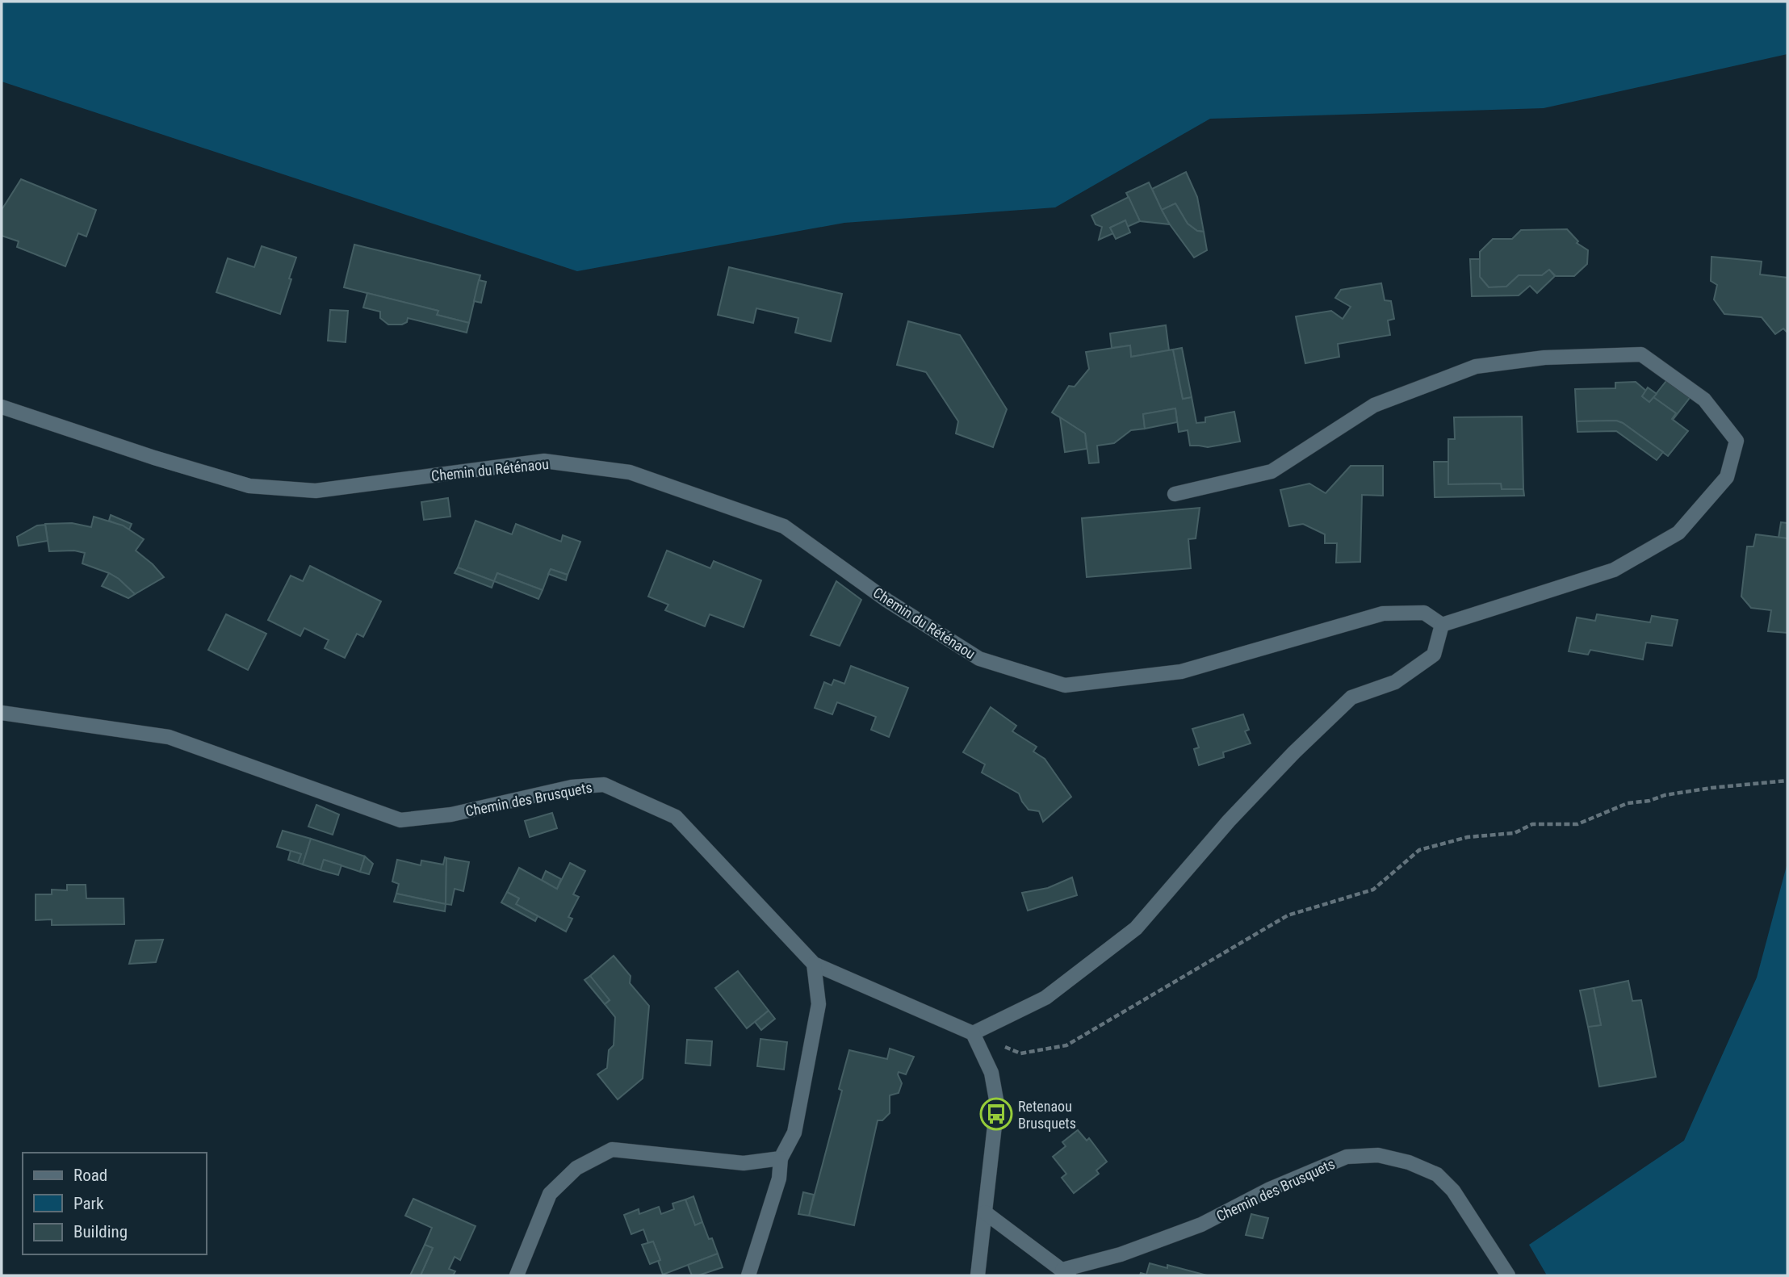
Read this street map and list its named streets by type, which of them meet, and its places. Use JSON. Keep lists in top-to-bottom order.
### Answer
{
  "streets": {
    "street": ["Chemin du Réténaou", "Chemin des Brusquets"]
  },
  "places": {
    "bus stop": ["Retenaou Brusquets"]
  },
  "legend": ["Road", "Park", "Building"]
}
